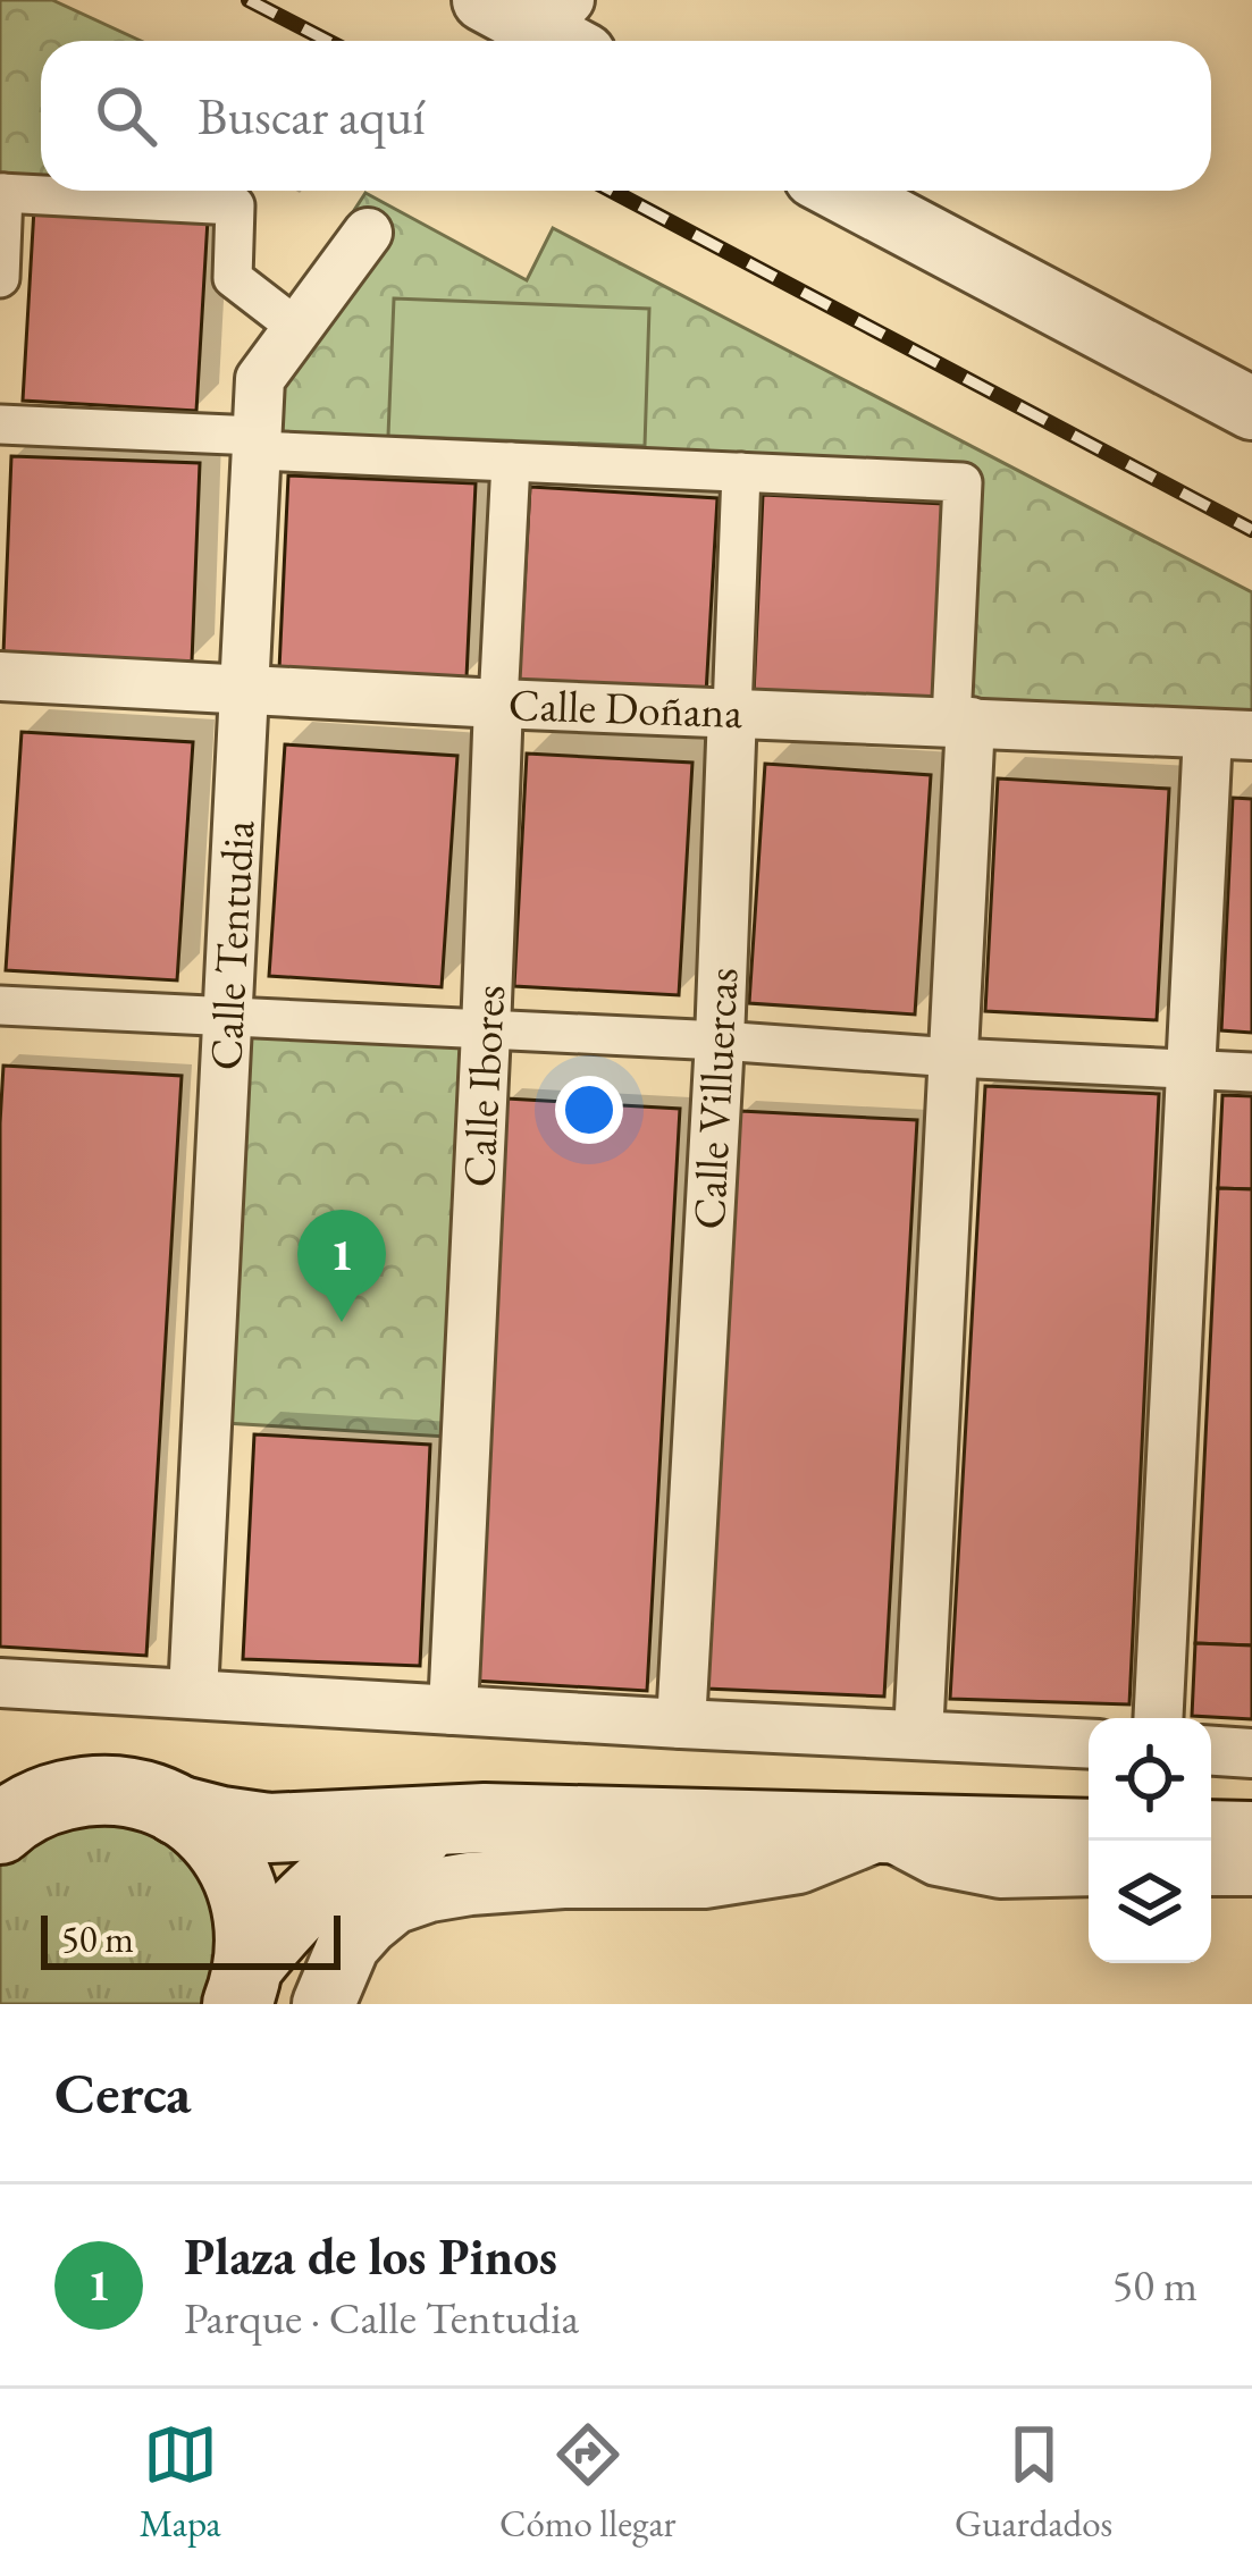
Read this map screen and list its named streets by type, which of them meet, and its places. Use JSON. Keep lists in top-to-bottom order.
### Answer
{
  "streets": {
    "street": [
      "Calle Doñana",
      "Calle Tentudia",
      "Calle Ibores",
      "Calle Villuercas"
    ]
  },
  "crossings": [
    ["Calle Doñana", "Calle Tentudia"],
    ["Calle Doñana", "Calle Ibores"],
    ["Calle Doñana", "Calle Villuercas"]
  ],
  "scale_bar": "50 m",
  "page": {
    "search": "Buscar aquí",
    "pins": "1",
    "scale": "50 m",
    "heading": "Cerca",
    "list": [
      {
        "mark": "1",
        "name": "Plaza de los Pinos",
        "note": "Parque · Calle Tentudia",
        "value": "50 m"
      }
    ],
    "nav": ["Mapa", "Cómo llegar", "Guardados"]
  }
}
